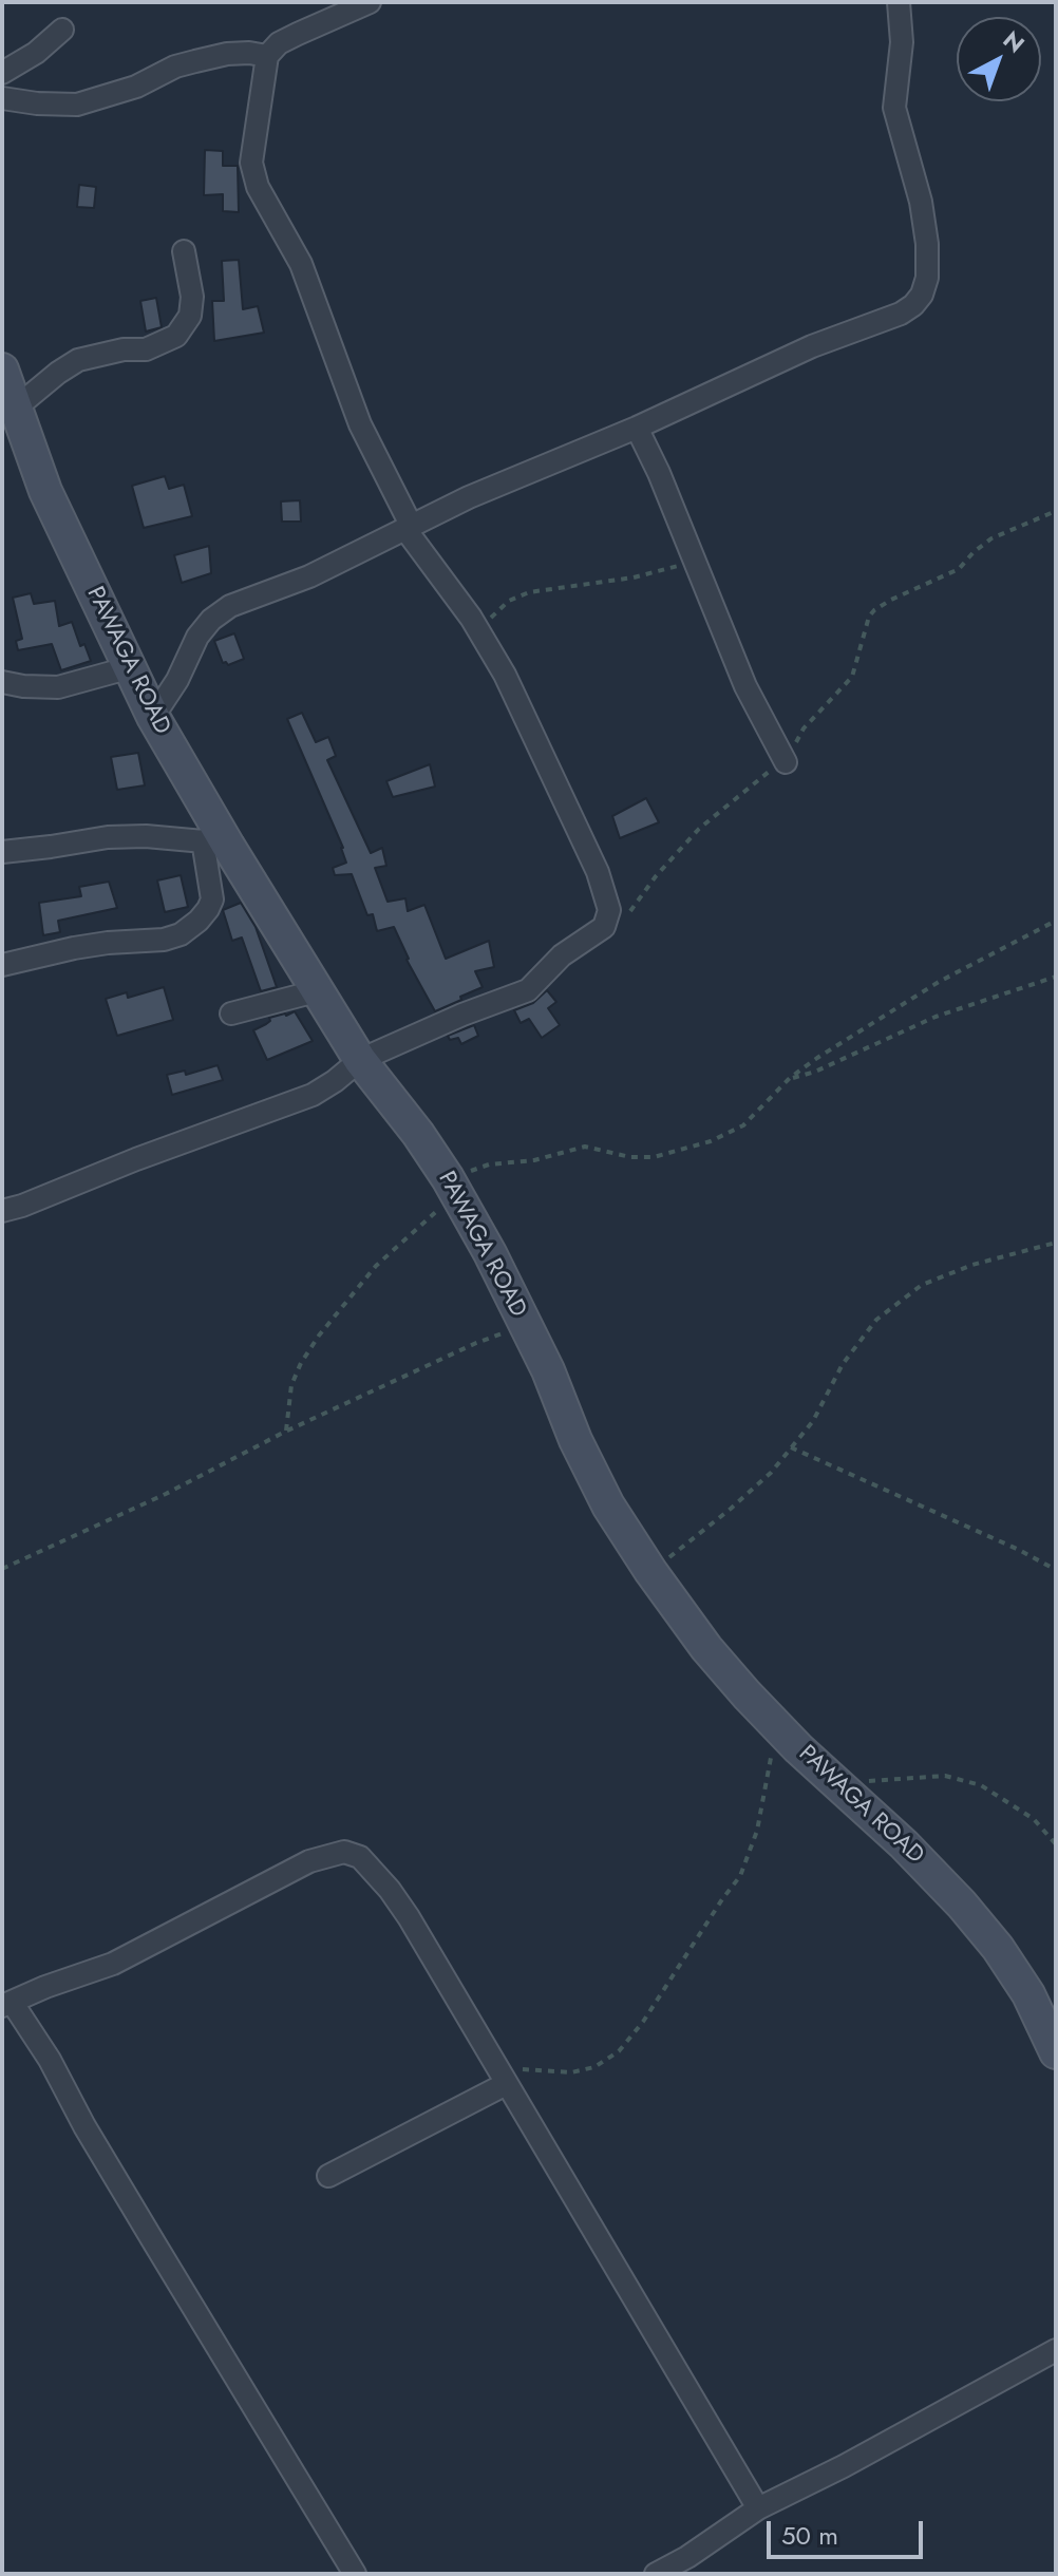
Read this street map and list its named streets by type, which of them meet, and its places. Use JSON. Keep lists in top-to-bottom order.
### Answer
{
  "streets": {
    "main road": ["PAWAGA ROAD"]
  },
  "scale_bar": "50 m",
  "north": "top right"
}
